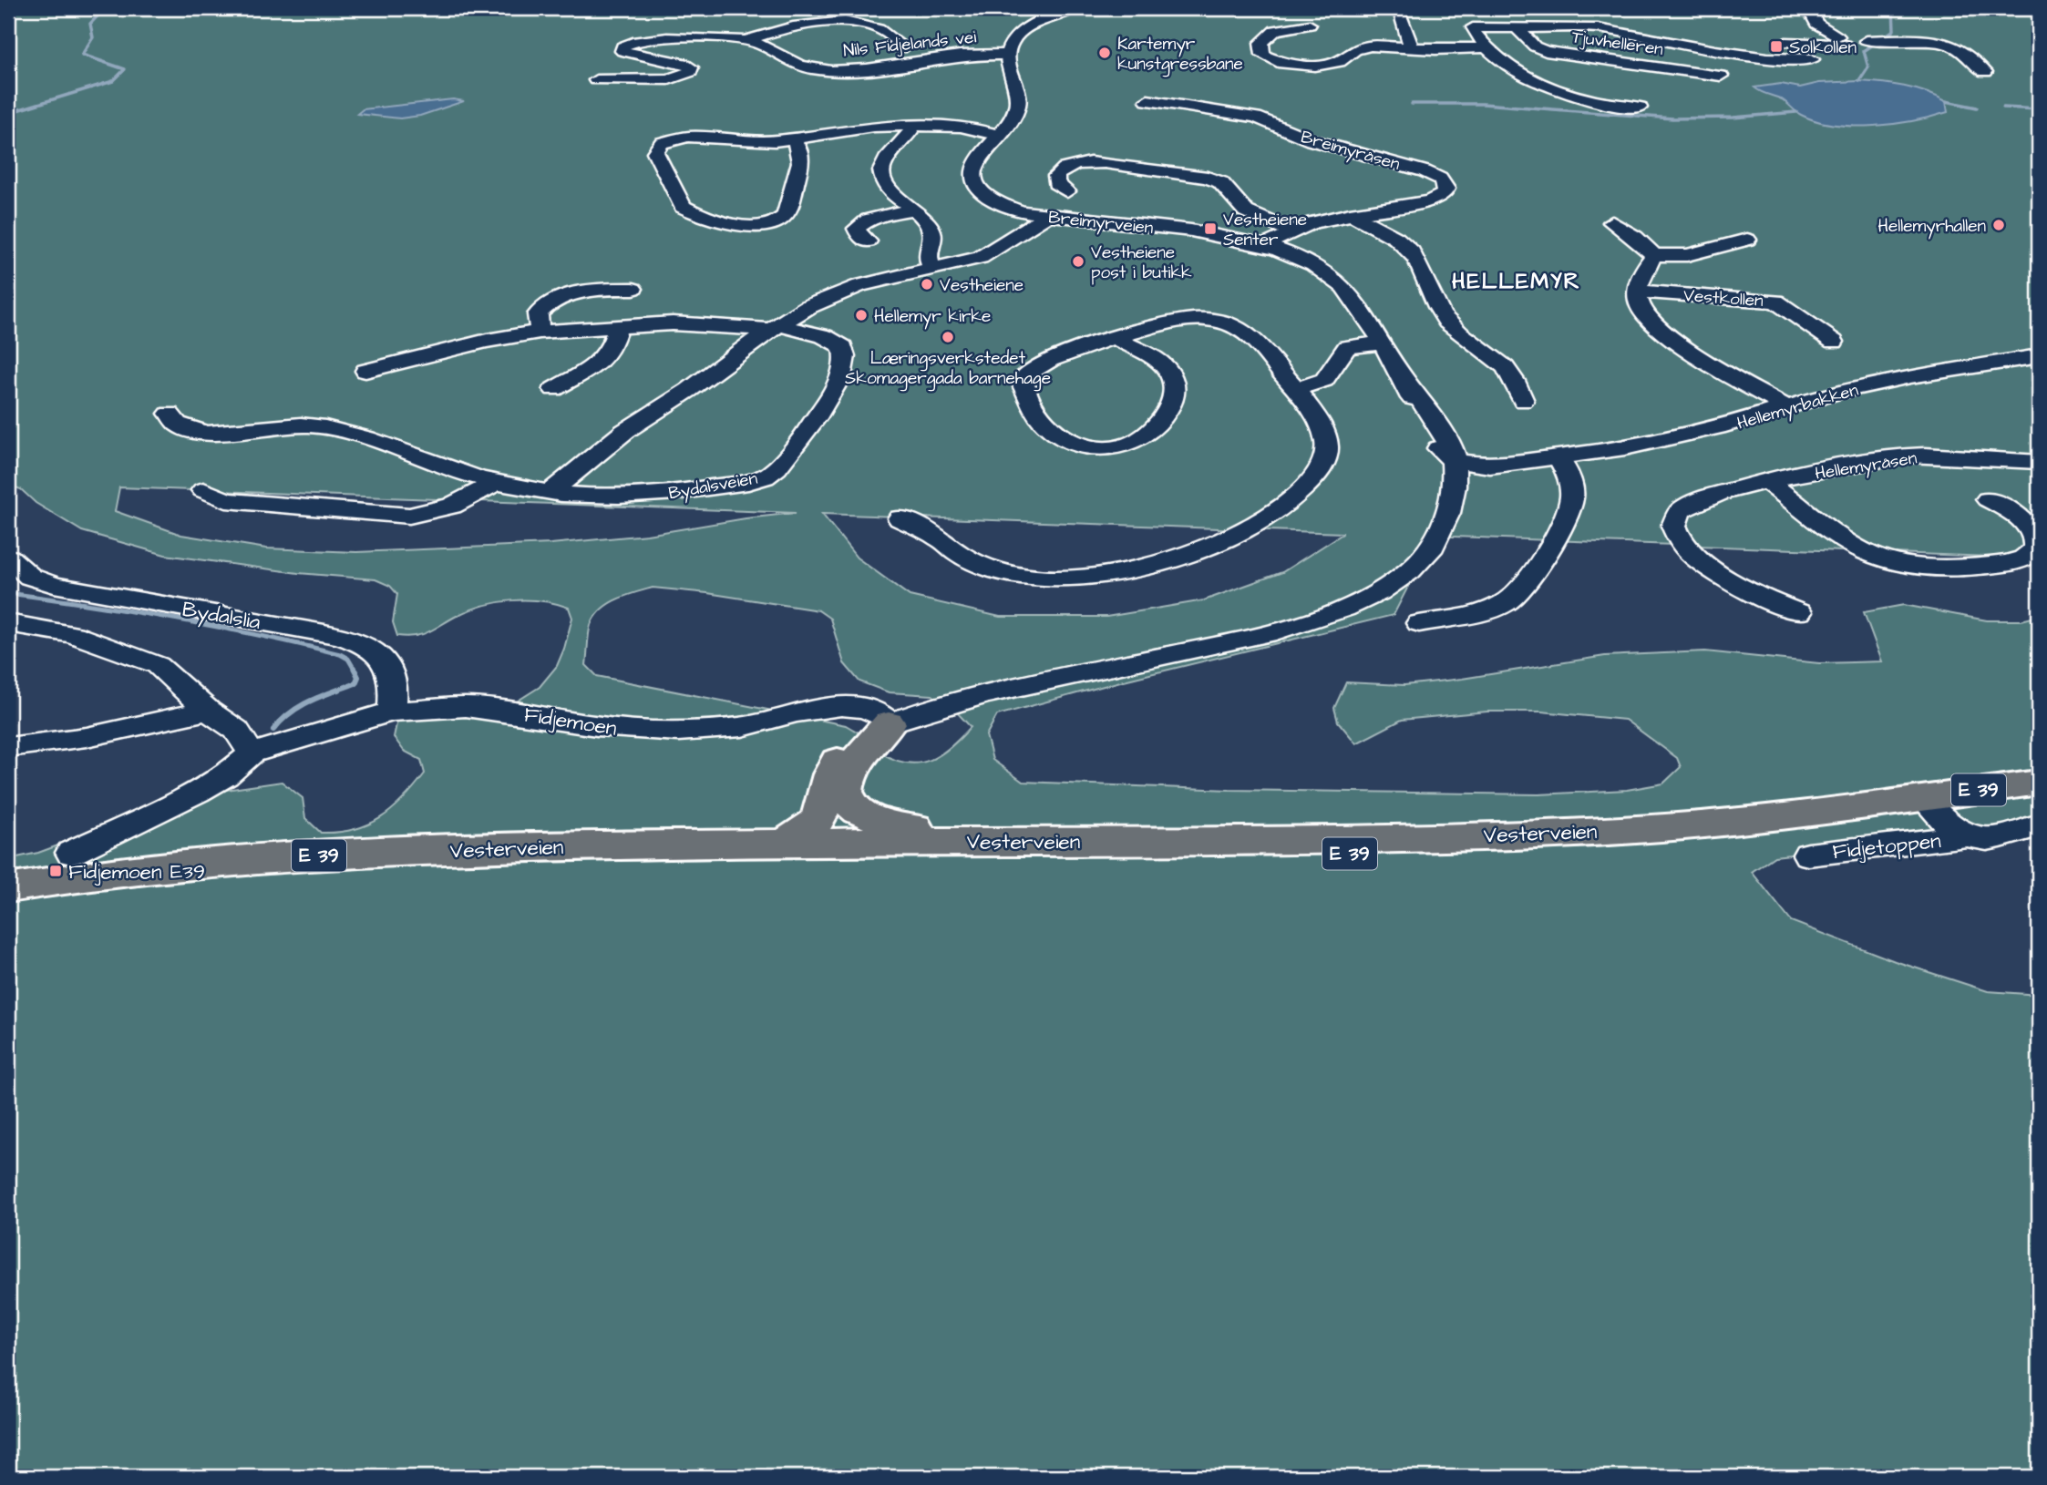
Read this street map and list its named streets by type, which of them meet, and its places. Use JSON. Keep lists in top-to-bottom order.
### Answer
{
  "streets": {
    "highway": ["E 39", "Vesterveien"],
    "street": [
      "Tjuvhelleren",
      "Nils Fidjelands vei",
      "Breimyråsen",
      "Breimyrveien",
      "Vestkollen",
      "Hellemyrbakken",
      "Hellemyråsen",
      "Bydalsveien",
      "Bydalslia",
      "Fidjemoen",
      "Fidjetoppen"
    ]
  },
  "crossings": [
    ["Nils Fidjelands vei", "Breimyrveien"],
    ["Breimyråsen", "Breimyrveien"],
    ["Breimyrveien", "Hellemyrbakken"],
    ["Bydalslia", "Fidjemoen"],
    ["Vesterveien", "Fidjetoppen"]
  ],
  "districts": ["HELLEMYR"],
  "places": {
    "transit": ["Solkollen", "Vestheiene Senter", "Fidjemoen E39"],
    "other": [
      "Kartemyr kunstgressbane",
      "Hellemyrhallen",
      "Vestheiene post i butikk",
      "Vestheiene",
      "Hellemyr kirke",
      "Læringsverkstedet Skomagergada barnehage"
    ]
  }
}
